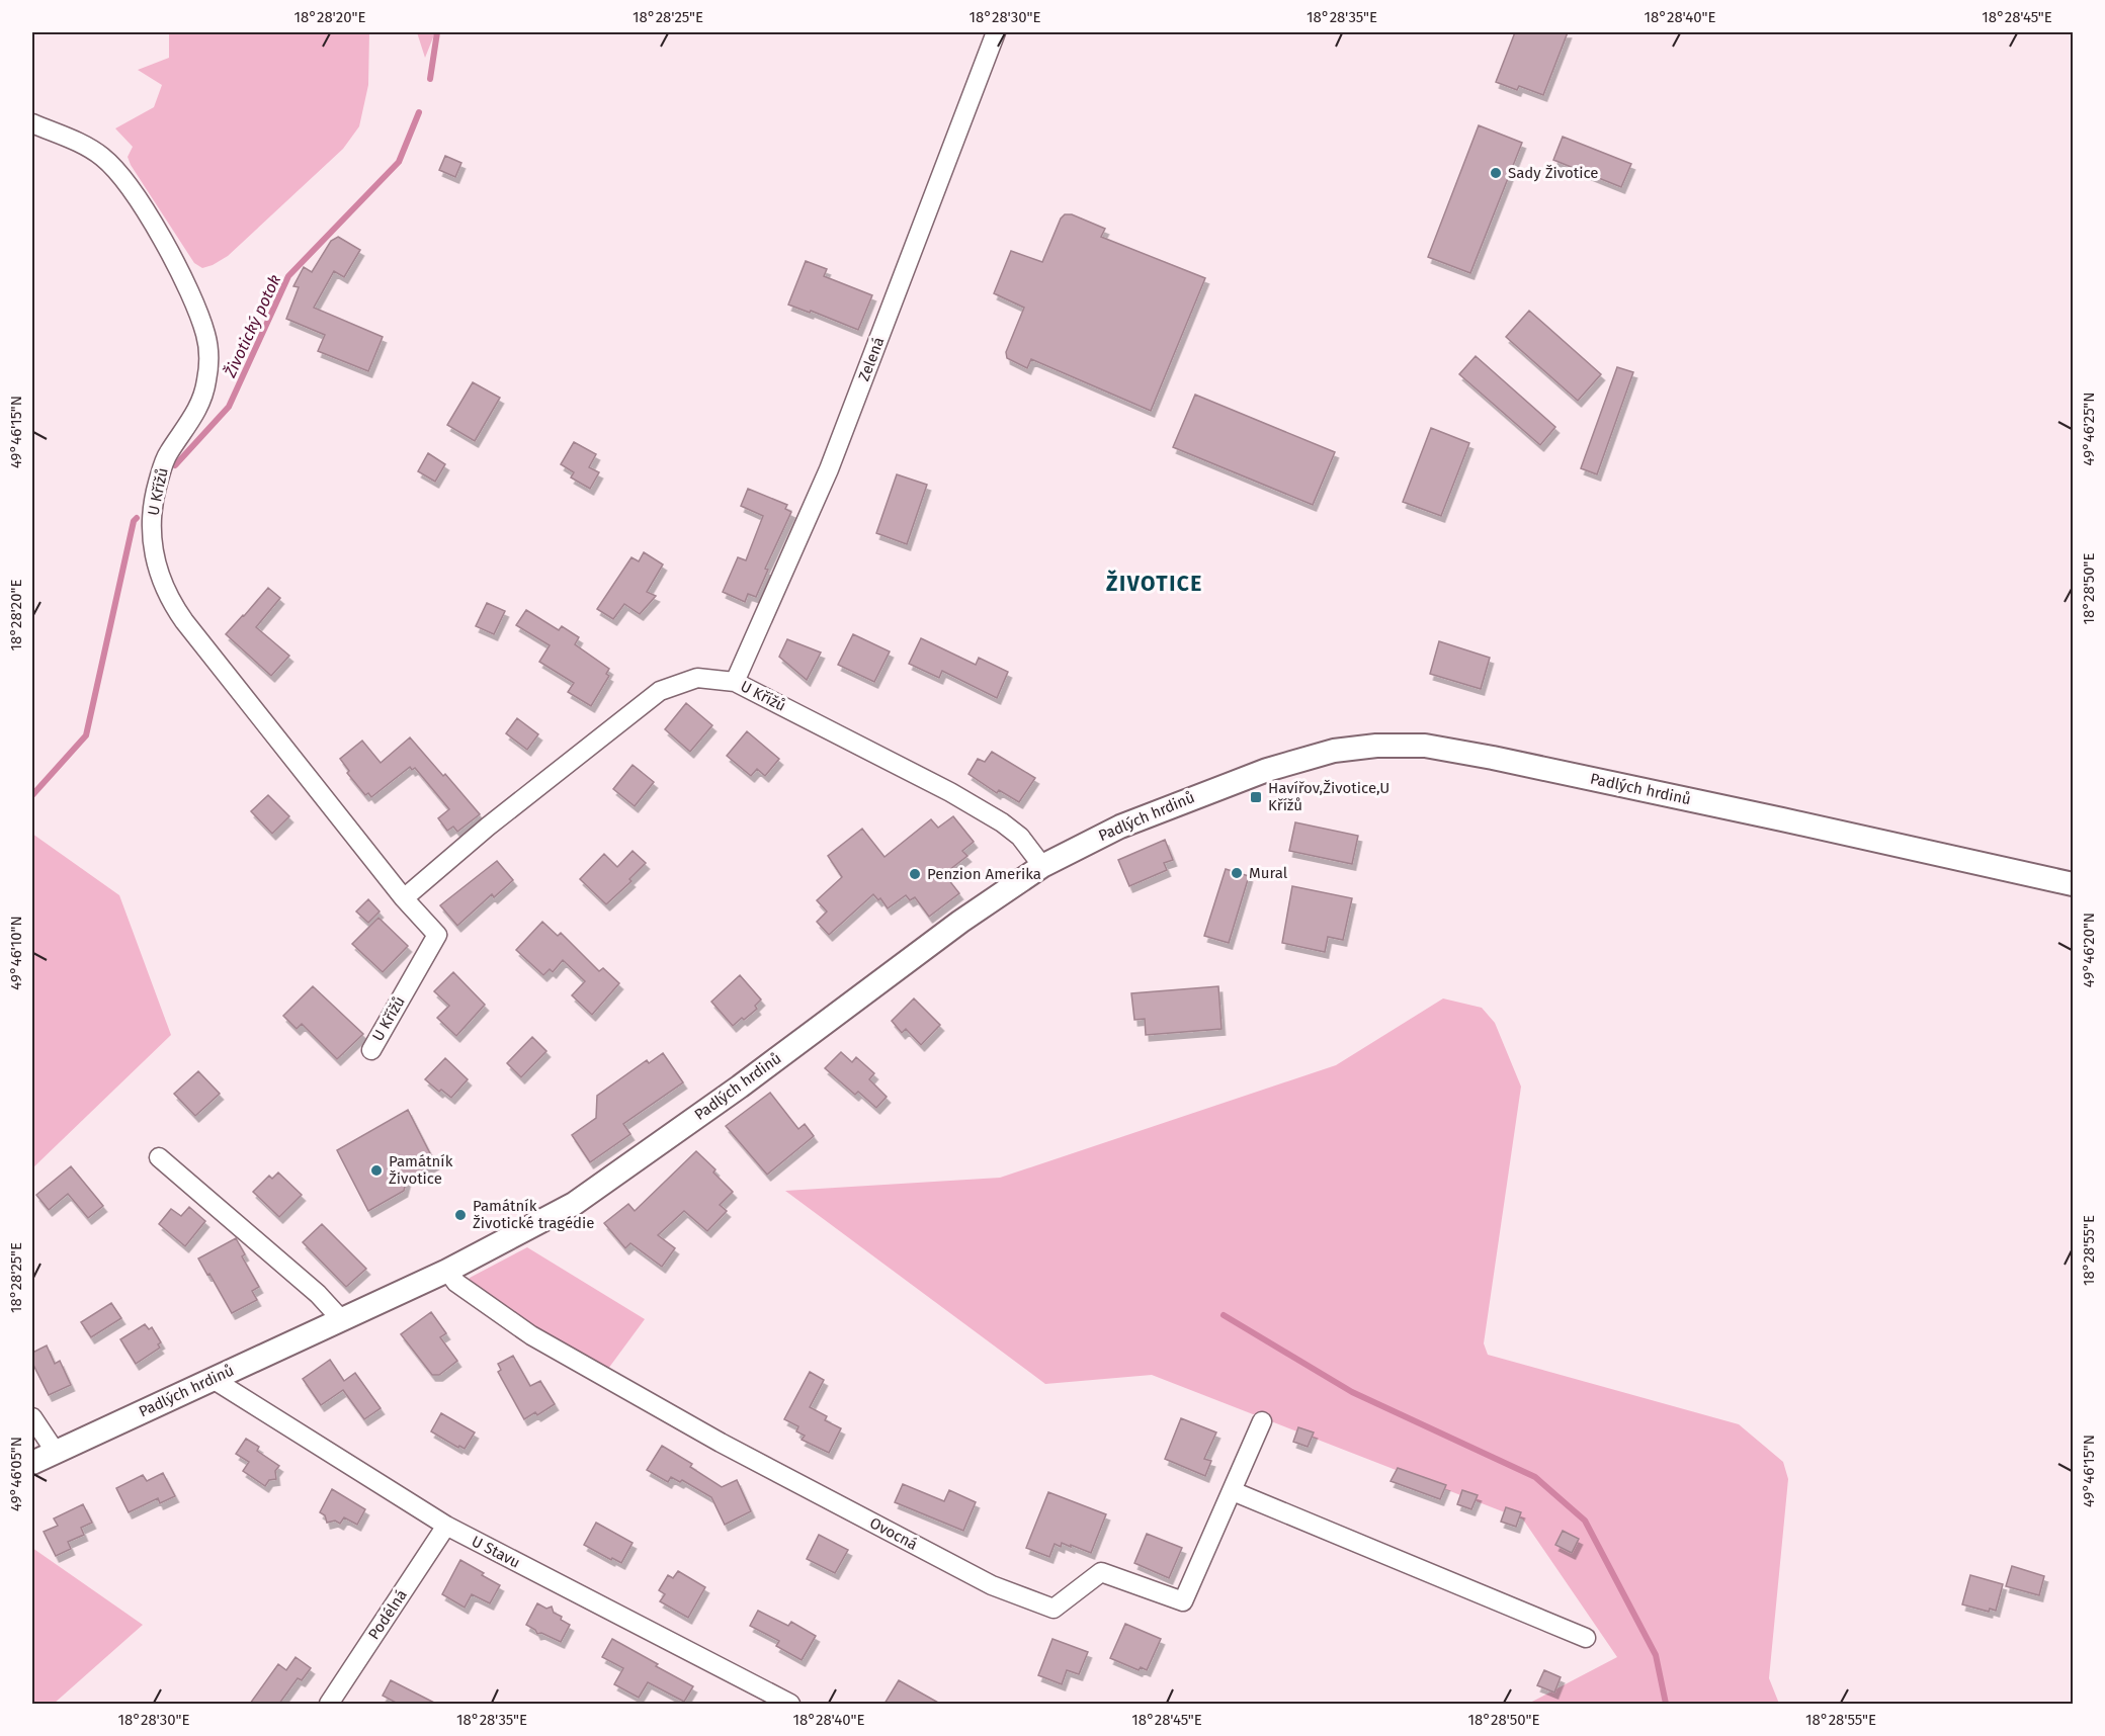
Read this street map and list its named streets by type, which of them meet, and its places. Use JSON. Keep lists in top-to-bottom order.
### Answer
{
  "streets": {
    "street": [
      "Zelená",
      "U Křížů",
      "Padlých hrdinů",
      "Ovocná",
      "U Stavu",
      "Podélná"
    ]
  },
  "crossings": [
    ["Zelená", "U Křížů"],
    ["U Křížů", "Padlých hrdinů"],
    ["Padlých hrdinů", "Ovocná"],
    ["Padlých hrdinů", "U Stavu"],
    ["U Stavu", "Podélná"]
  ],
  "districts": ["ŽIVOTICE"],
  "water": ["Životický potok"],
  "places": {
    "other": [
      "Sady Životice",
      "Mural",
      "Penzion Amerika",
      "Památník Životice",
      "Památník Životické tragédie"
    ],
    "transit": ["Havířov,Životice,U Křížů"]
  },
  "coordinates": [
    "18°28'20\"E",
    "18°28'25\"E",
    "18°28'30\"E",
    "18°28'35\"E",
    "18°28'40\"E",
    "18°28'45\"E",
    "49°46'25\"N",
    "49°46'15\"N",
    "18°28'50\"E",
    "49°46'20\"N",
    "49°46'10\"N",
    "18°28'55\"E",
    "49°46'05\"N"
  ]
}
